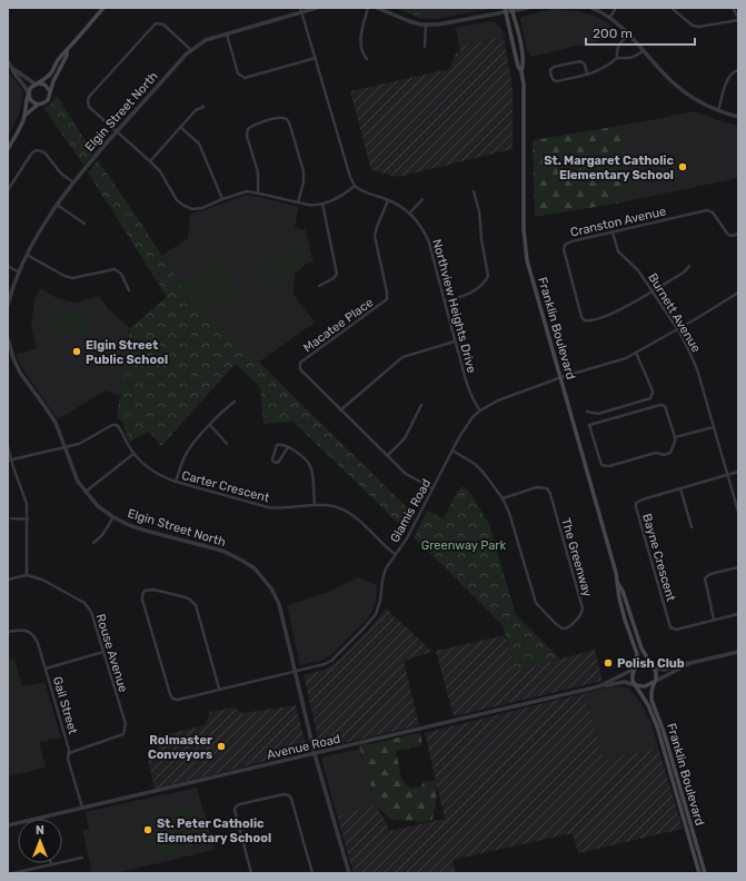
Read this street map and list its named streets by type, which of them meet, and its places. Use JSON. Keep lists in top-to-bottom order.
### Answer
{
  "streets": {
    "main road": ["Franklin Boulevard"],
    "street": [
      "Elgin Street North",
      "Cranston Avenue",
      "Northview Heights Drive",
      "Burnett Avenue",
      "Macatee Place",
      "Carter Crescent",
      "Glamis Road",
      "The Greenway",
      "Bayne Crescent",
      "Rouse Avenue",
      "Gail Street",
      "Avenue Road"
    ]
  },
  "crossings": [
    ["Elgin Street North", "Carter Crescent"],
    ["Elgin Street North", "Glamis Road"],
    ["Elgin Street North", "Avenue Road"],
    ["Cranston Avenue", "Burnett Avenue"],
    ["Northview Heights Drive", "Macatee Place"],
    ["Northview Heights Drive", "Glamis Road"],
    ["Burnett Avenue", "Glamis Road"],
    ["Burnett Avenue", "Bayne Crescent"],
    ["Macatee Place", "Glamis Road"],
    ["Franklin Boulevard", "Glamis Road"],
    ["Franklin Boulevard", "Avenue Road"],
    ["Carter Crescent", "Glamis Road"],
    ["Glamis Road", "The Greenway"],
    ["Rouse Avenue", "Gail Street"],
    ["Gail Street", "Avenue Road"]
  ],
  "parks": ["Greenway Park"],
  "places": [
    "St. Margaret Catholic Elementary School",
    "Elgin Street Public School",
    "Polish Club",
    "Rolmaster Conveyors",
    "St. Peter Catholic Elementary School"
  ],
  "scale_bar": "200 m",
  "north": "top"
}
